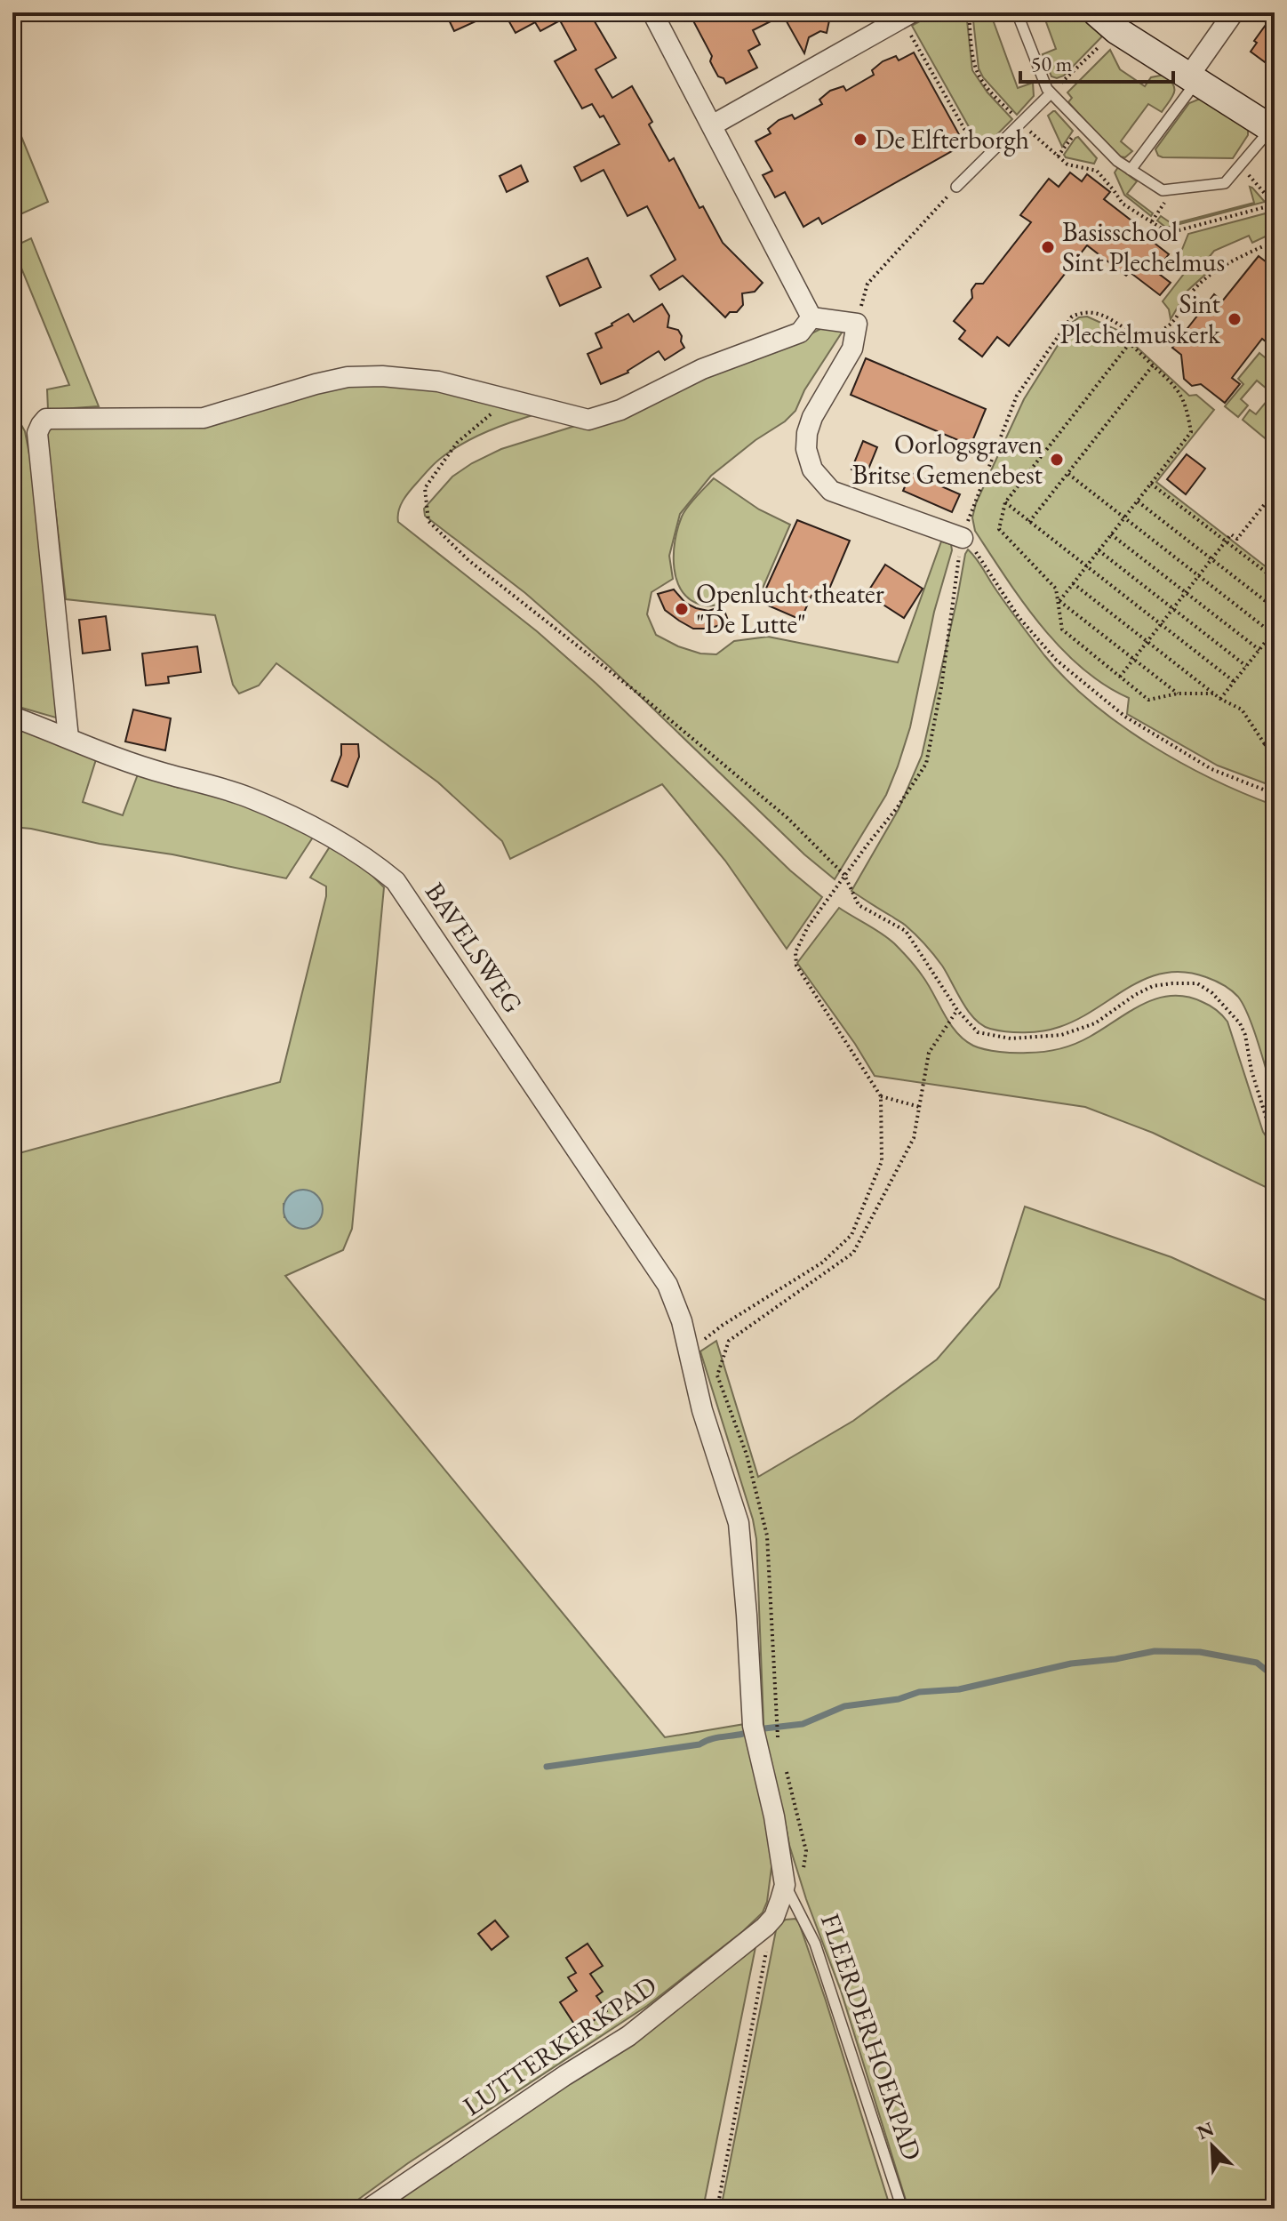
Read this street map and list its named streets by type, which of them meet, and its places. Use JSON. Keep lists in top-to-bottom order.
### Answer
{
  "streets": {
    "street": ["BAVELSWEG", "FLEERDERHOEKPAD", "LUTTERKERKPAD"]
  },
  "crossings": [
    ["BAVELSWEG", "FLEERDERHOEKPAD"],
    ["FLEERDERHOEKPAD", "LUTTERKERKPAD"]
  ],
  "places": [
    "De Elfterborgh",
    "Basisschool Sint Plechelmus",
    "Sint Plechelmuskerk",
    "Oorlogsgraven Britse Gemenebest",
    "Openlucht theater \"De Lutte\""
  ],
  "scale_bar": "50 m",
  "north": "top left"
}
